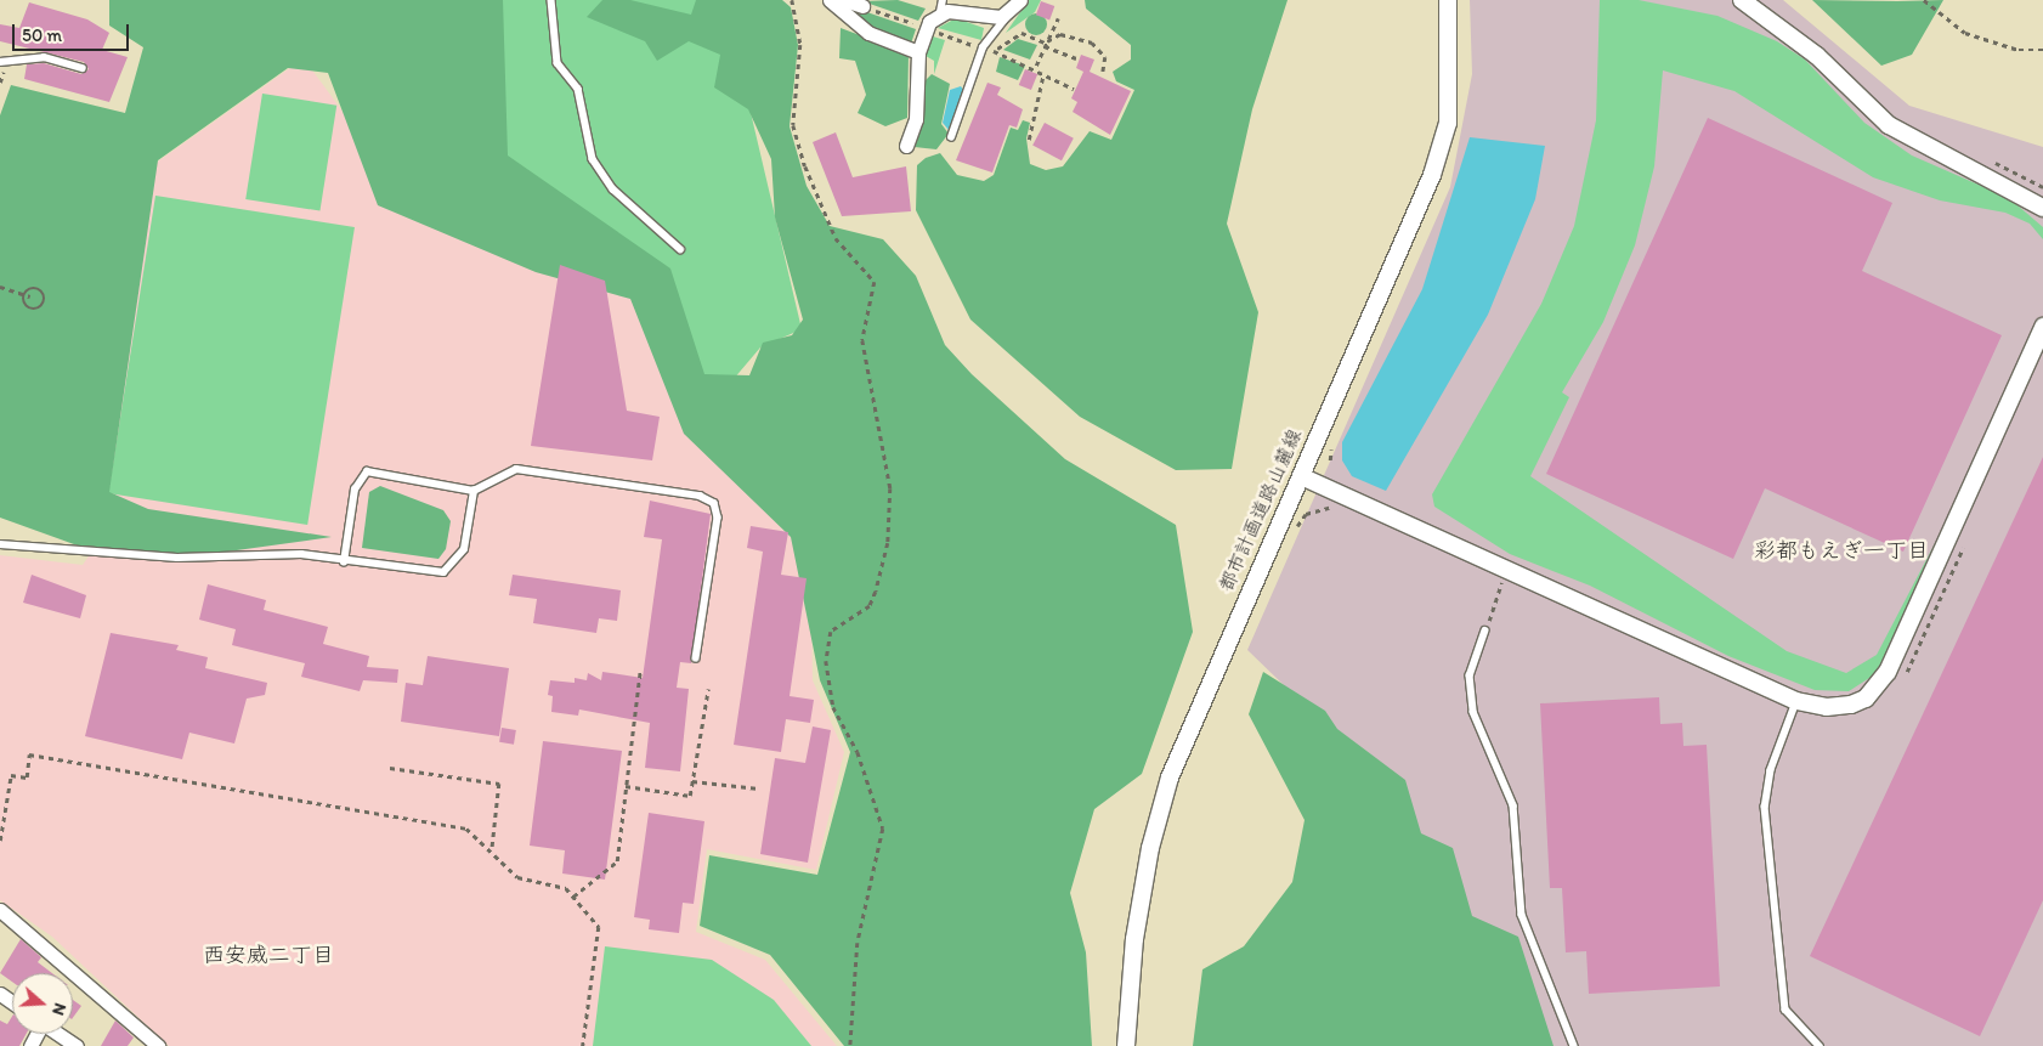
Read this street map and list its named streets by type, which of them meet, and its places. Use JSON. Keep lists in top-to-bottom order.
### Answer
{
  "streets": {
    "street": ["都市計画道路山麓線"]
  },
  "districts": ["彩都もえぎ一丁目", "西安威二丁目"],
  "scale_bar": "50 m",
  "north": "right"
}
